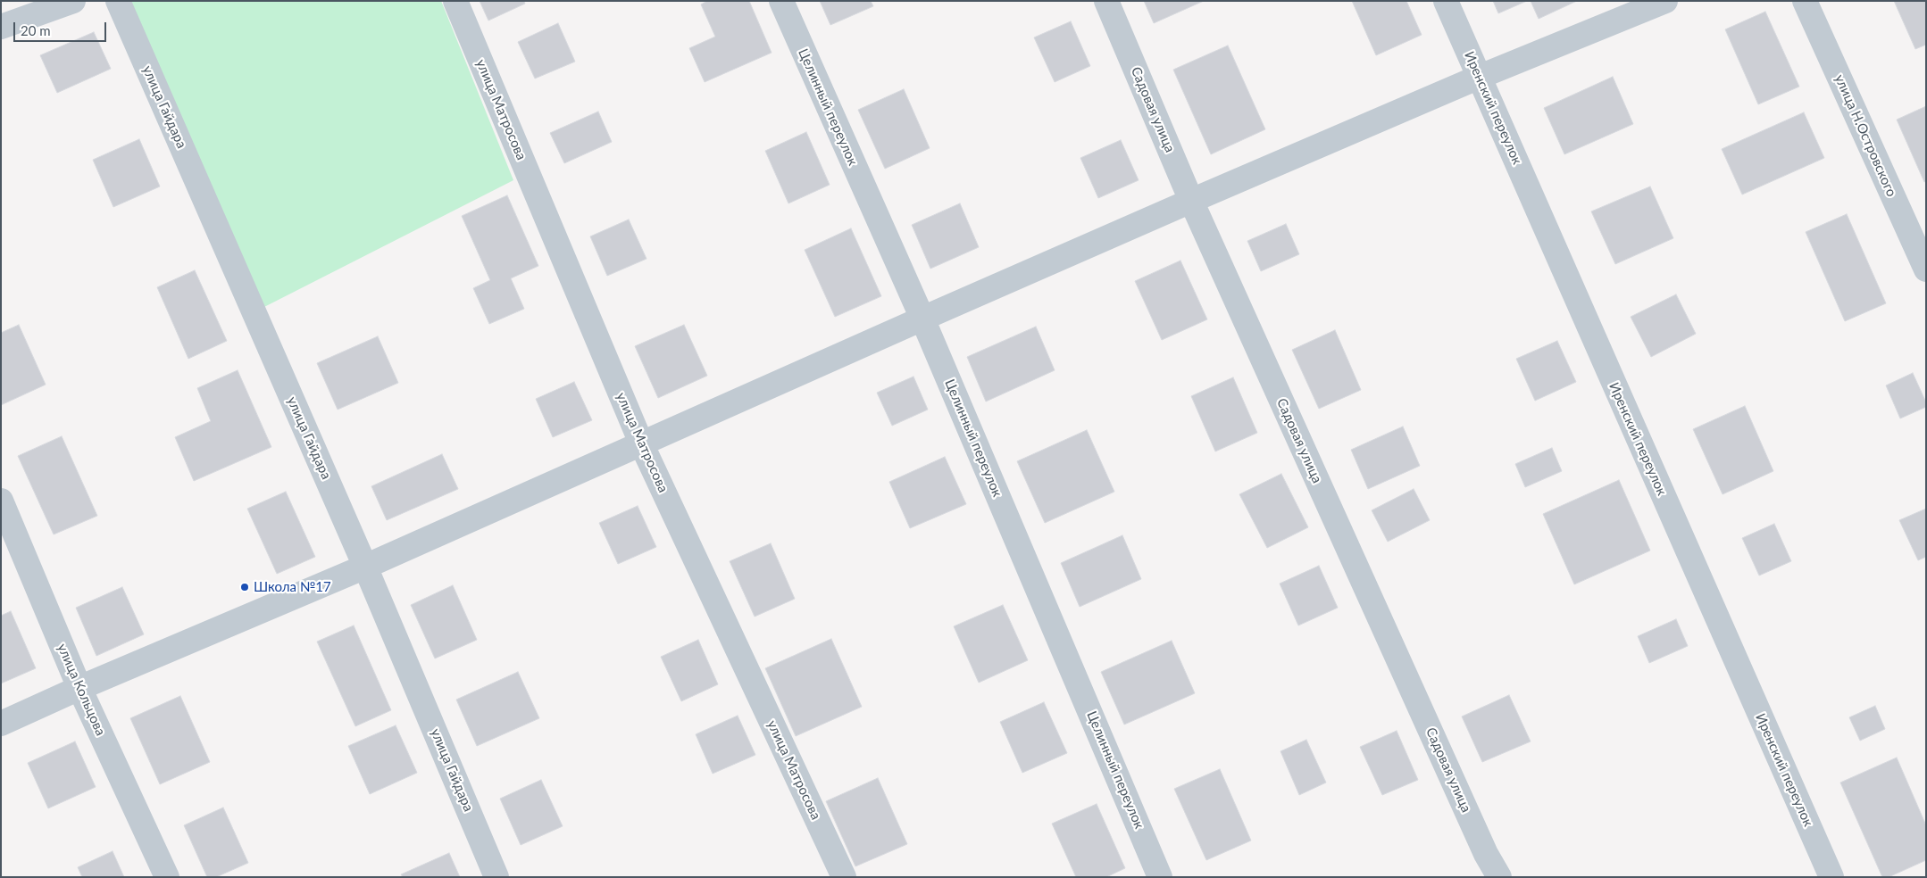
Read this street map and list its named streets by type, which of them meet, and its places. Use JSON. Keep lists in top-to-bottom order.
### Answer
{
  "streets": {
    "street": [
      "улица Гайдара",
      "Целинный переулок",
      "Иренский переулок",
      "улица Матросова",
      "Садовая улица",
      "улица Н.Островского",
      "улица Кольцова"
    ]
  },
  "places": ["Школа №17"],
  "scale_bar": "20 m"
}
